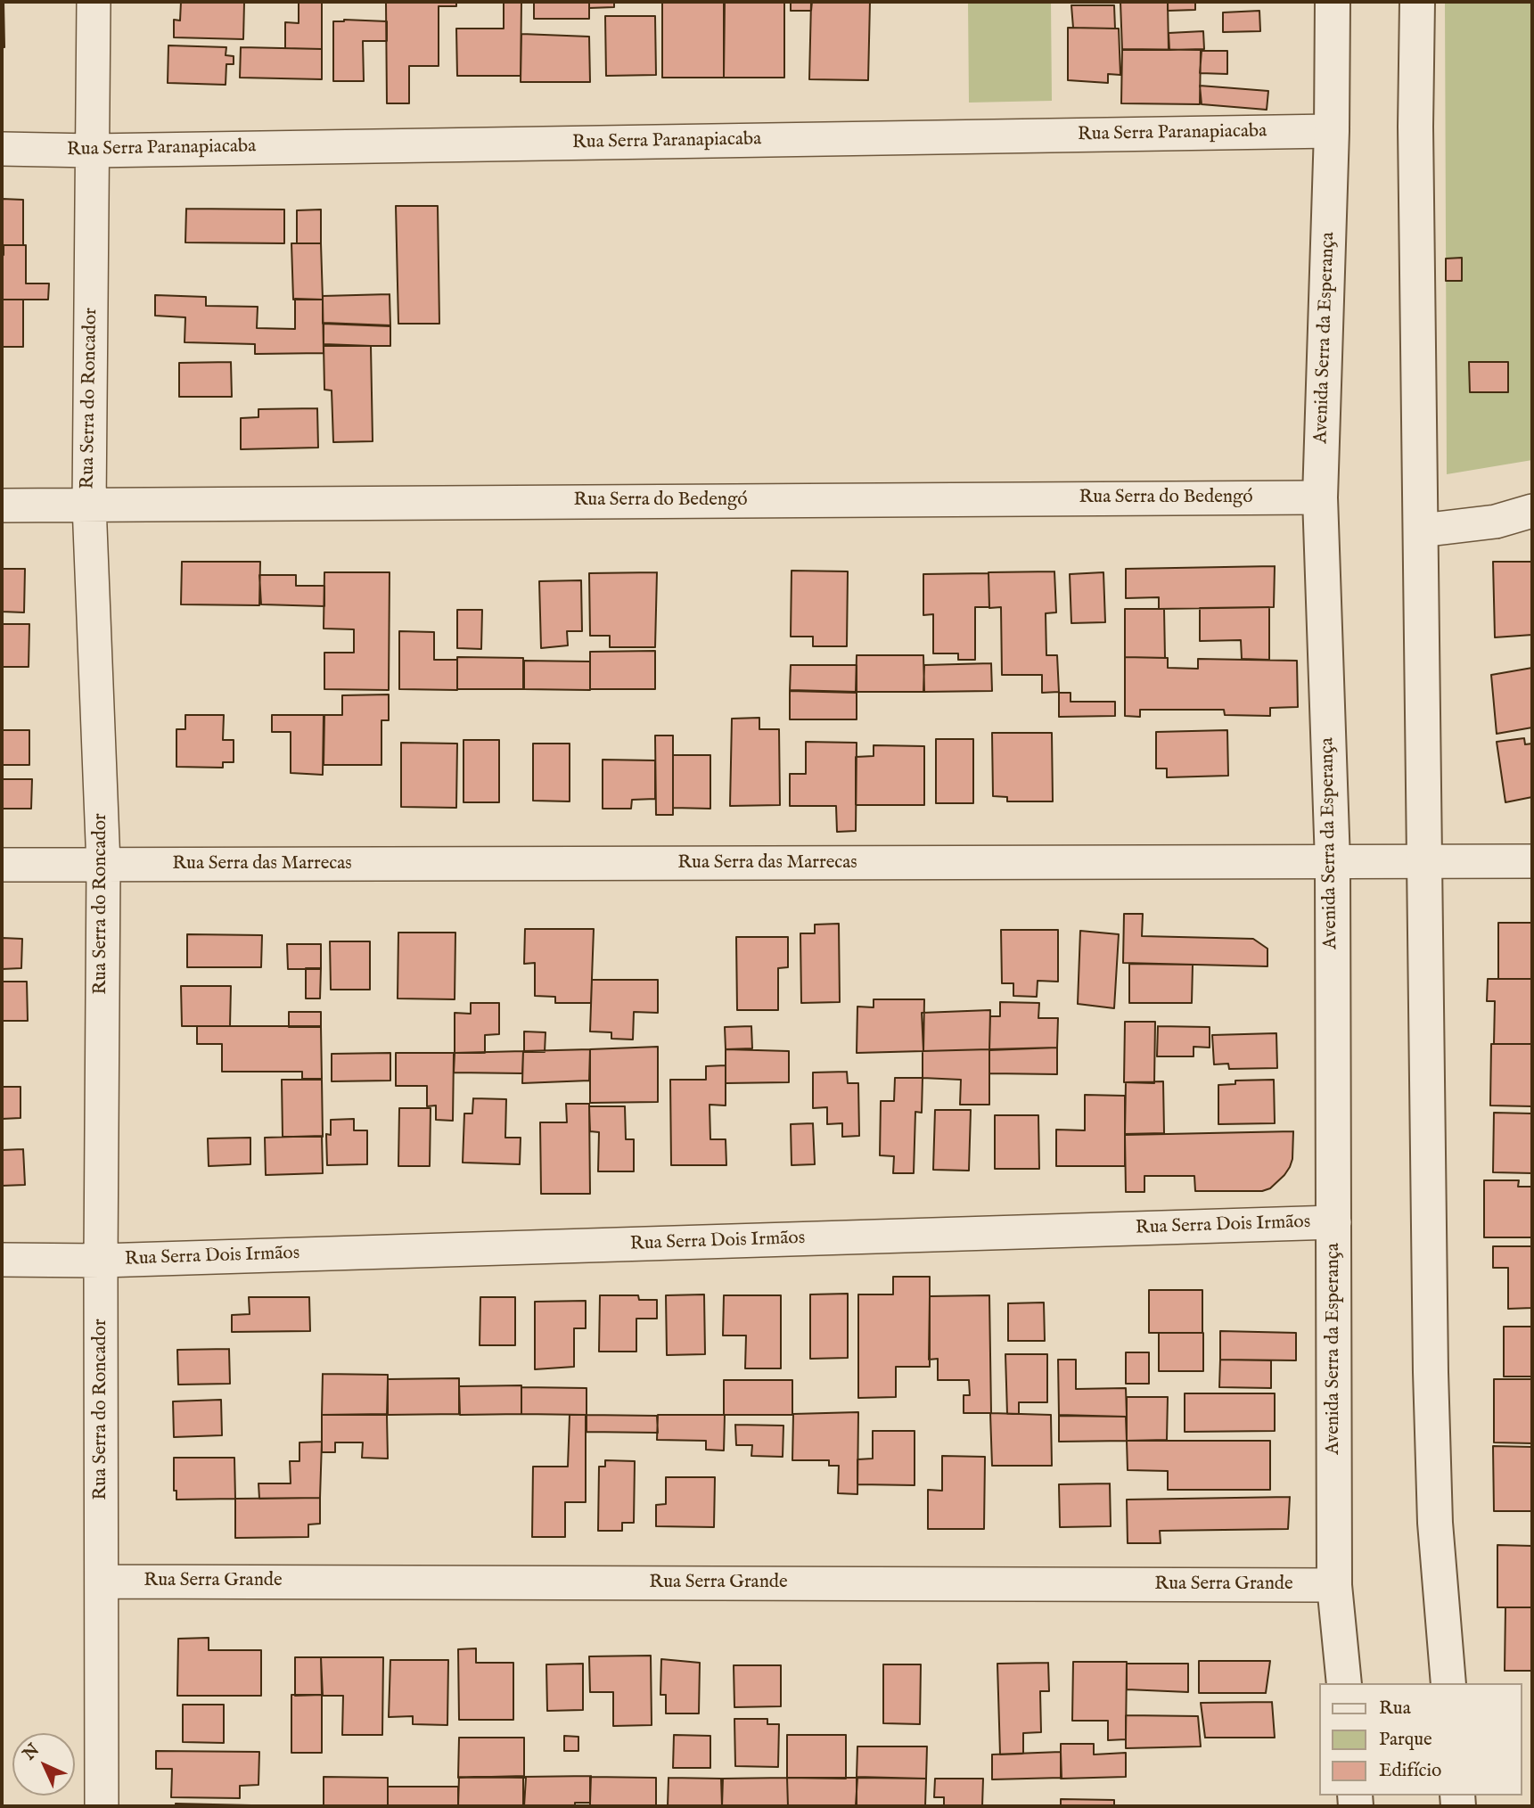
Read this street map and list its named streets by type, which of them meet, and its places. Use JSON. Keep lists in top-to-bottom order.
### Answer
{
  "streets": {
    "street": [
      "Rua Serra Paranapiacaba",
      "Avenida Serra da Esperança",
      "Rua Serra do Roncador",
      "Rua Serra do Bedengó",
      "Rua Serra das Marrecas",
      "Rua Serra Dois Irmãos",
      "Rua Serra Grande"
    ]
  },
  "crossings": [
    ["Rua Serra Paranapiacaba", "Avenida Serra da Esperança"],
    ["Rua Serra Paranapiacaba", "Rua Serra do Roncador"],
    ["Avenida Serra da Esperança", "Rua Serra do Bedengó"],
    ["Avenida Serra da Esperança", "Rua Serra das Marrecas"],
    ["Avenida Serra da Esperança", "Rua Serra Dois Irmãos"],
    ["Avenida Serra da Esperança", "Rua Serra Grande"],
    ["Rua Serra do Roncador", "Rua Serra do Bedengó"],
    ["Rua Serra do Roncador", "Rua Serra das Marrecas"],
    ["Rua Serra do Roncador", "Rua Serra Dois Irmãos"],
    ["Rua Serra do Roncador", "Rua Serra Grande"]
  ],
  "legend": ["Rua", "Parque", "Edifício"],
  "north": "top left"
}
